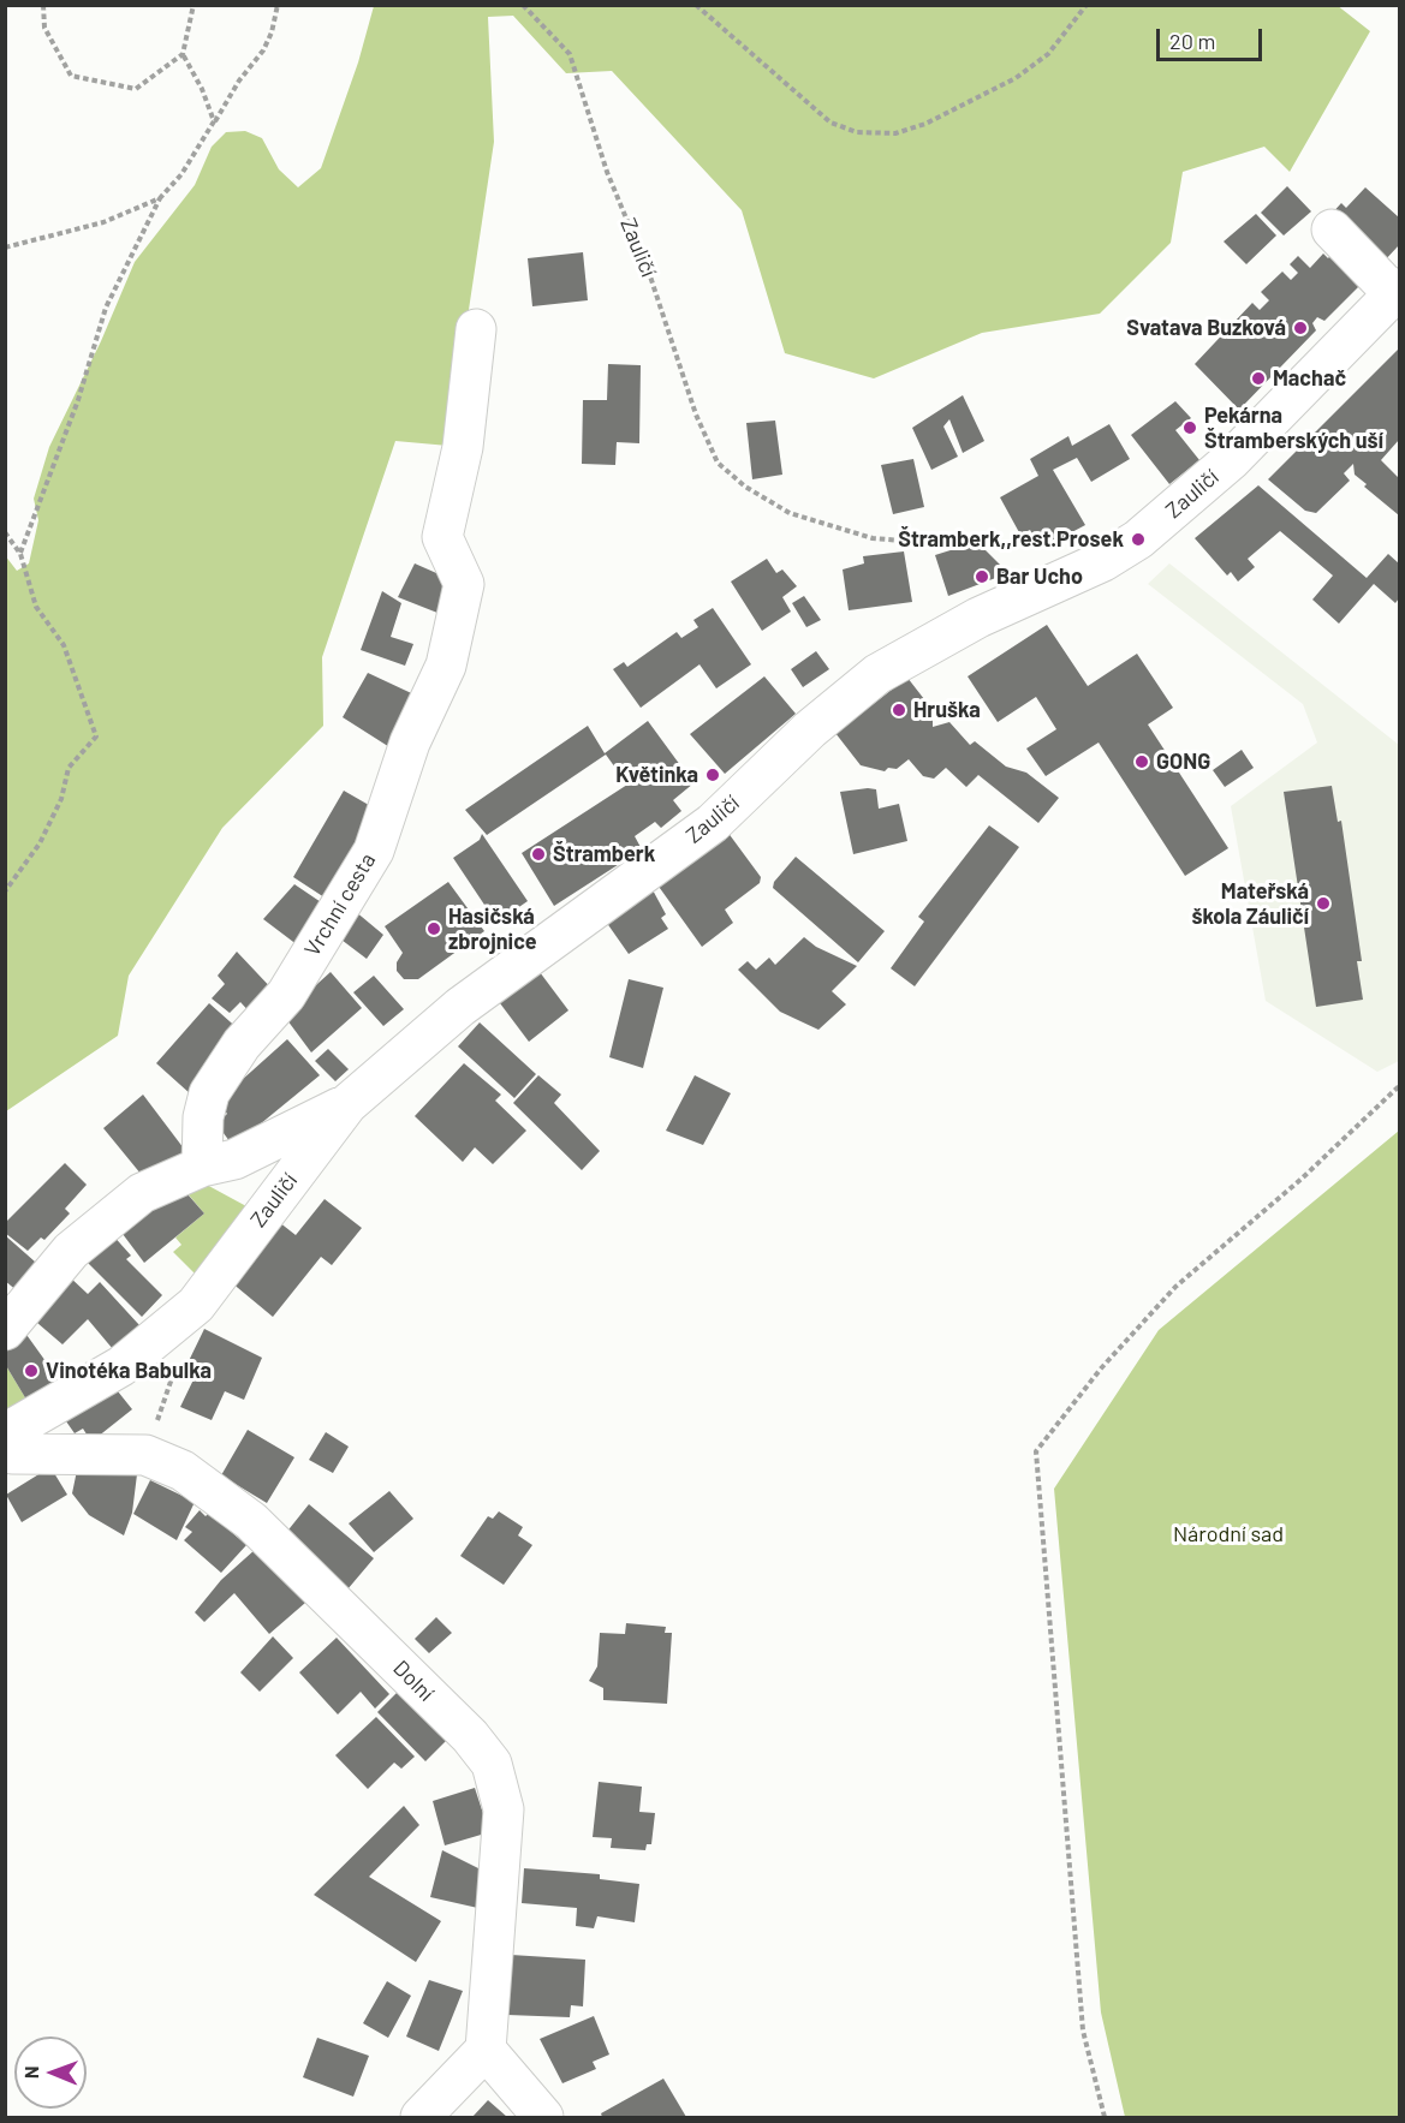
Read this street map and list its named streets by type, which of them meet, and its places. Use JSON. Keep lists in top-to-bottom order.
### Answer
{
  "streets": {
    "street": ["Zauličí", "Vrchní cesta", "Dolní"]
  },
  "parks": ["Národní sad"],
  "places": [
    "Svatava Buzková",
    "Machač",
    "Pekárna Štramberských uší",
    "Štramberk,,rest.Prosek",
    "Bar Ucho",
    "Hruška",
    "GONG",
    "Květinka",
    "Štramberk",
    "Mateřská škola Záuličí",
    "Hasičská zbrojnice",
    "Vinotéka Babulka"
  ],
  "scale_bar": "20 m",
  "north": "left"
}
